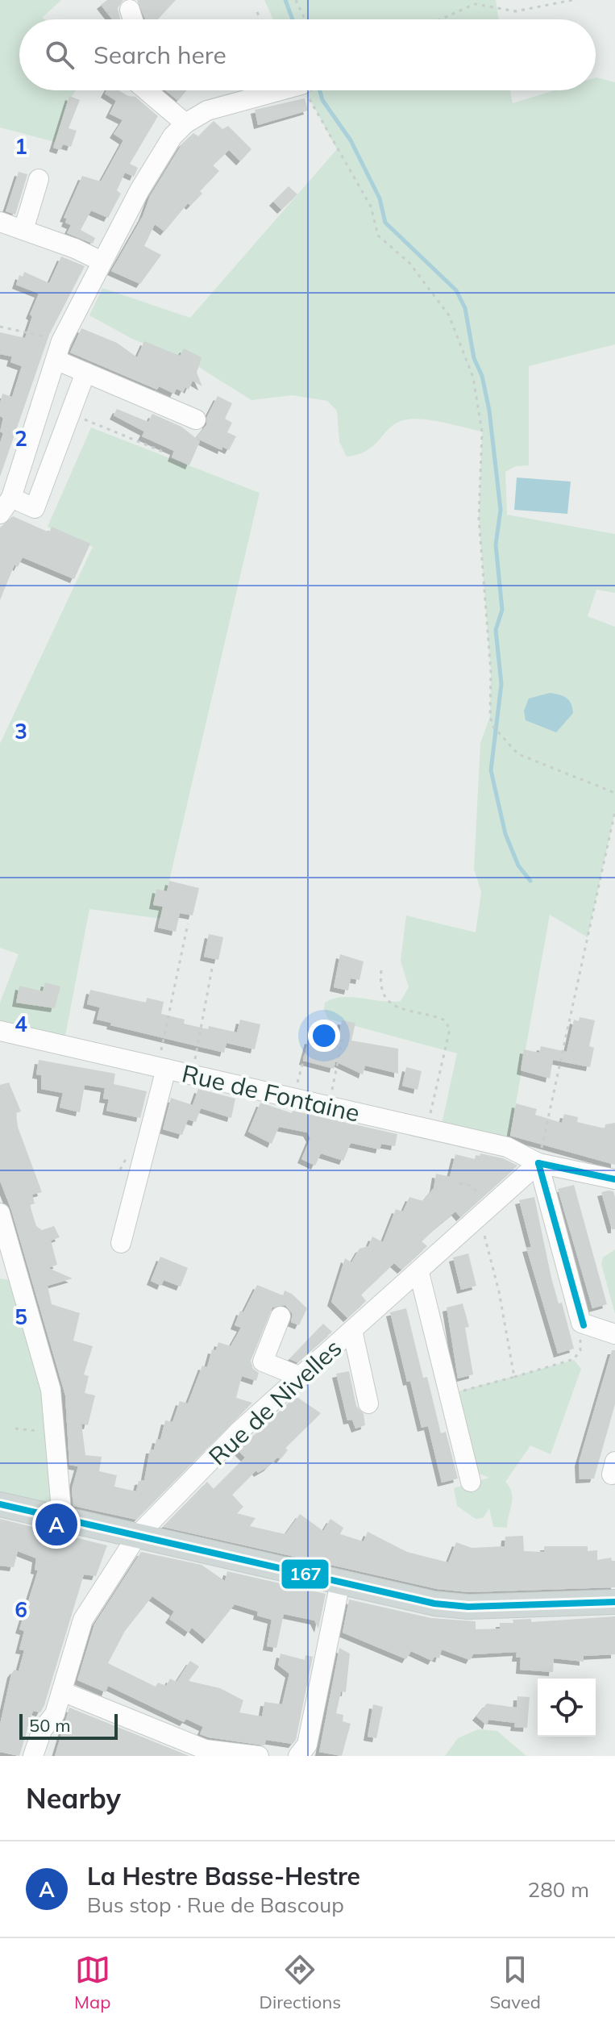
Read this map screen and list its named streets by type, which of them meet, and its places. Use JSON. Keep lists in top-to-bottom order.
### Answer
{
  "streets": {
    "street": ["Rue de Fontaine", "Rue de Nivelles"]
  },
  "crossings": [
    ["Rue de Fontaine", "Rue de Nivelles"]
  ],
  "lines": ["transit line 167"],
  "scale_bar": "50 m",
  "page": {
    "search": "Search here",
    "pins": "A",
    "scale": "50 m",
    "heading": "Nearby",
    "list": [
      {
        "mark": "A",
        "name": "La Hestre Basse-Hestre",
        "note": "Bus stop · Rue de Bascoup",
        "value": "280 m"
      }
    ],
    "nav": ["Map", "Directions", "Saved"]
  },
  "grid": {
    "rows": [
      "1",
      "2",
      "3",
      "4",
      "5",
      "6"
    ]
  }
}
